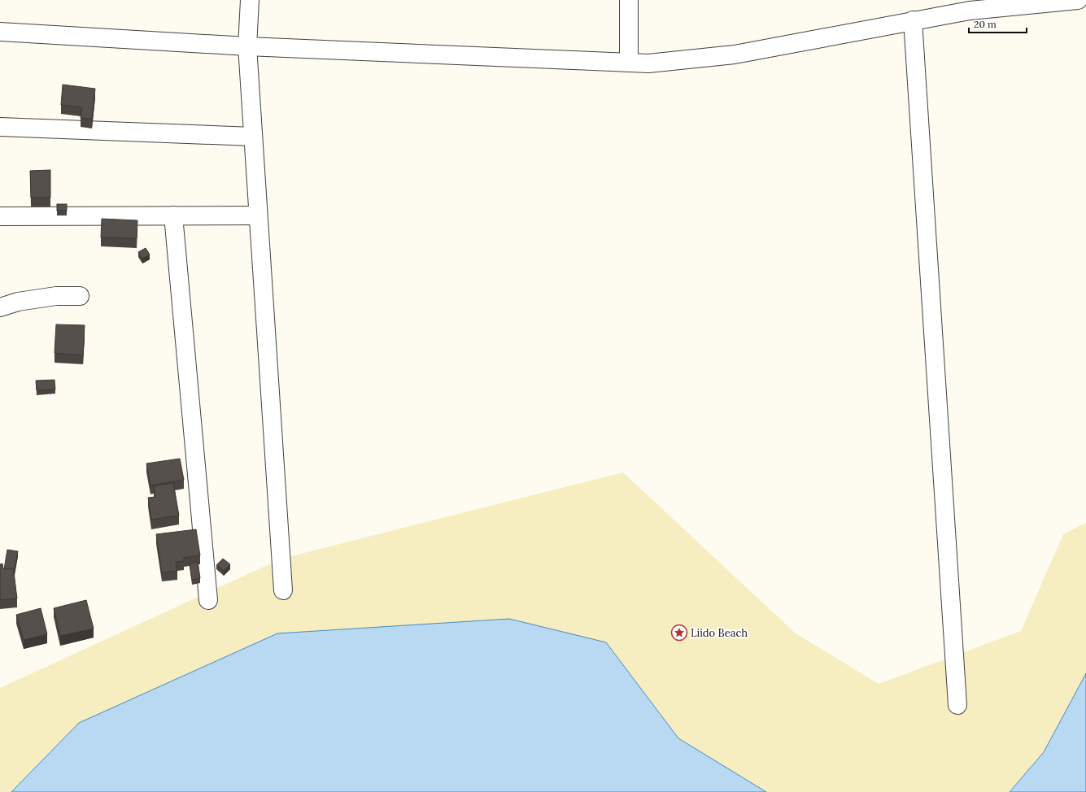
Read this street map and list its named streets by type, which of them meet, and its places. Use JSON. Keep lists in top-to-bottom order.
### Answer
{
  "places": {
    "place": ["Liido Beach"]
  },
  "scale_bar": "20 m"
}
